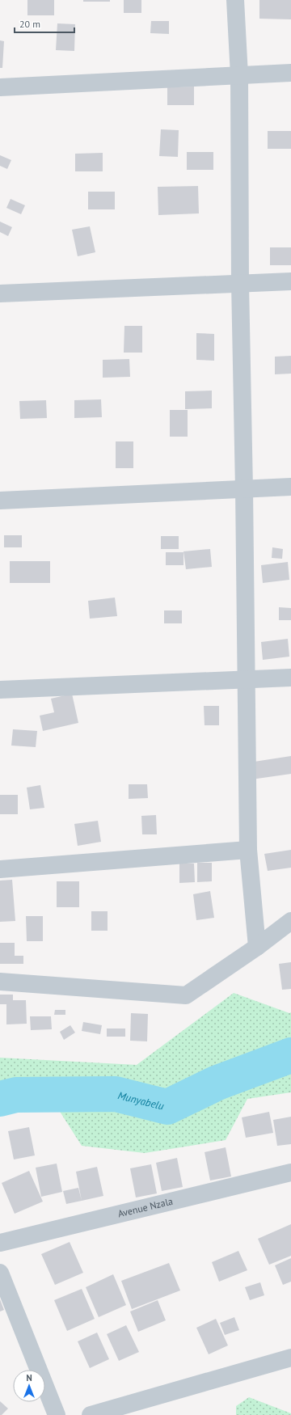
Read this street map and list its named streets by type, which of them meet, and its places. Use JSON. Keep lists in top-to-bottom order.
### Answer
{
  "streets": {
    "street": ["Avenue Nzala"]
  },
  "water": ["Munyabelu"],
  "scale_bar": "20 m",
  "north": "top"
}
